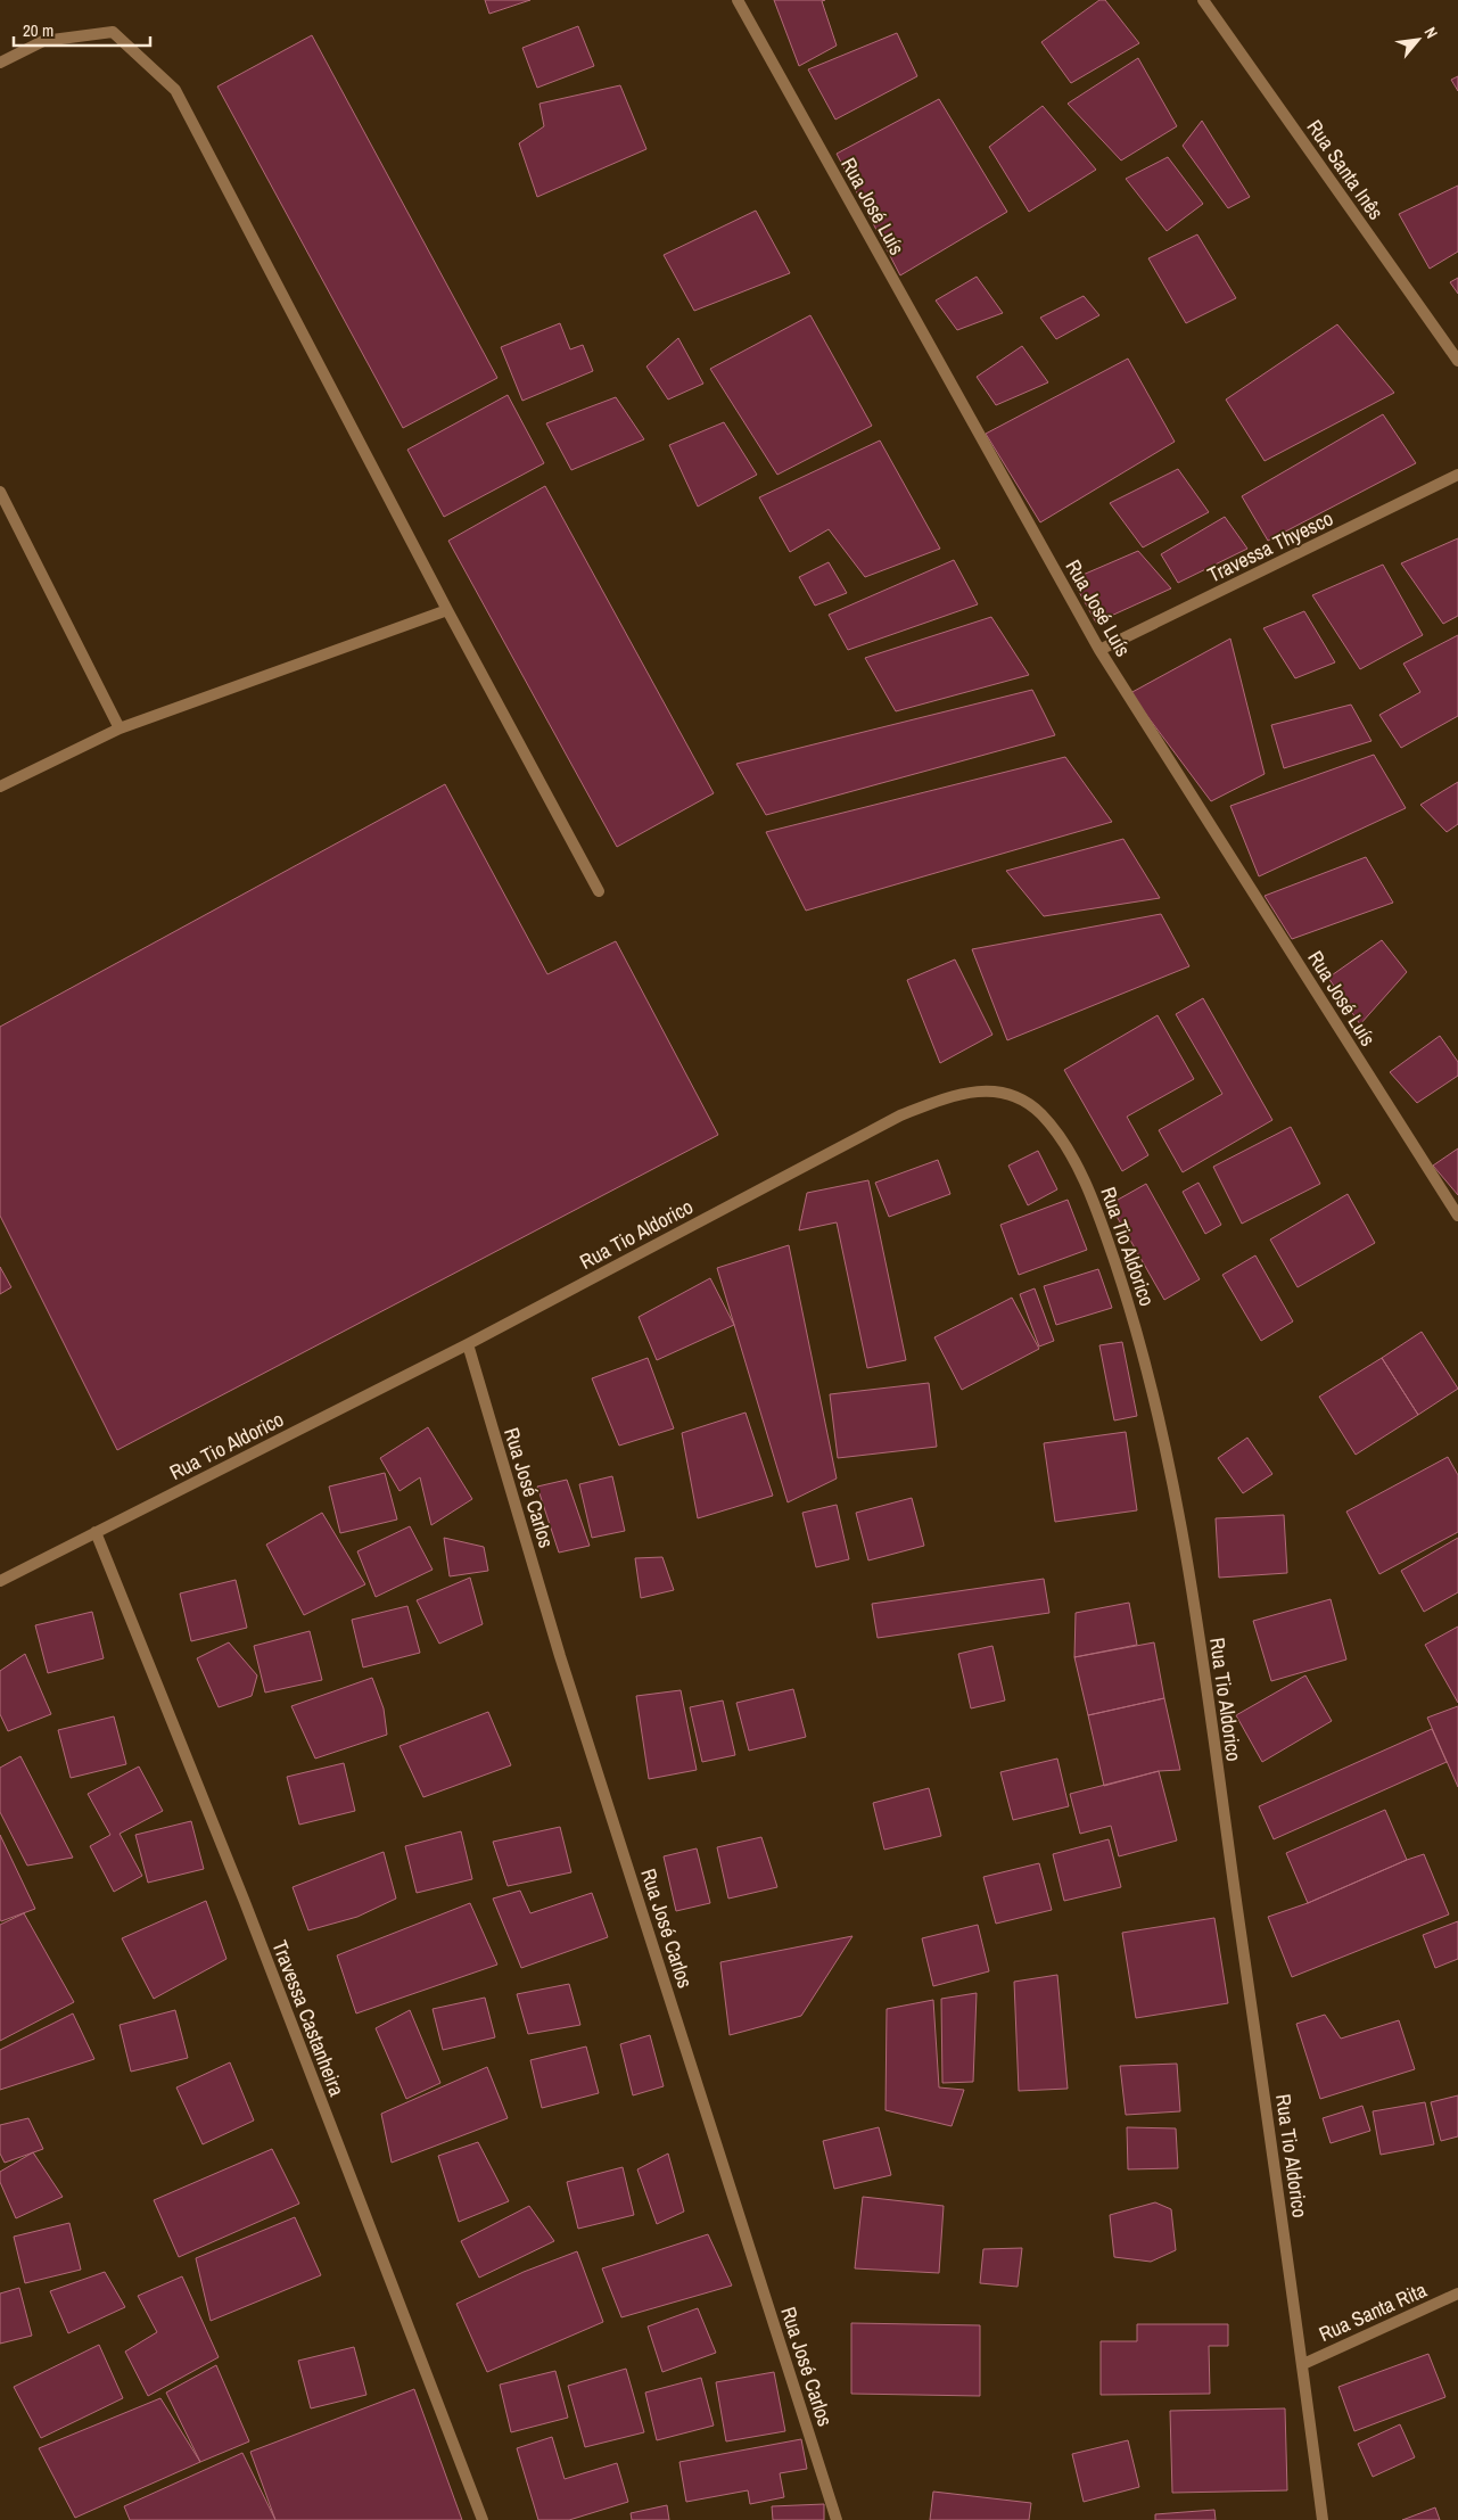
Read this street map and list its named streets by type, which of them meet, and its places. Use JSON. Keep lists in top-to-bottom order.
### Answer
{
  "streets": {
    "street": [
      "Rua Santa Inês",
      "Rua José Luís",
      "Travessa Thyesco",
      "Rua Tio Aldorico",
      "Rua José Carlos",
      "Travessa Castanheira",
      "Rua Santa Rita"
    ]
  },
  "crossings": [
    ["Rua José Luís", "Travessa Thyesco"],
    ["Rua Tio Aldorico", "Rua José Carlos"],
    ["Rua Tio Aldorico", "Travessa Castanheira"],
    ["Rua Tio Aldorico", "Rua Santa Rita"]
  ],
  "scale_bar": "20 m",
  "north": "top right"
}
